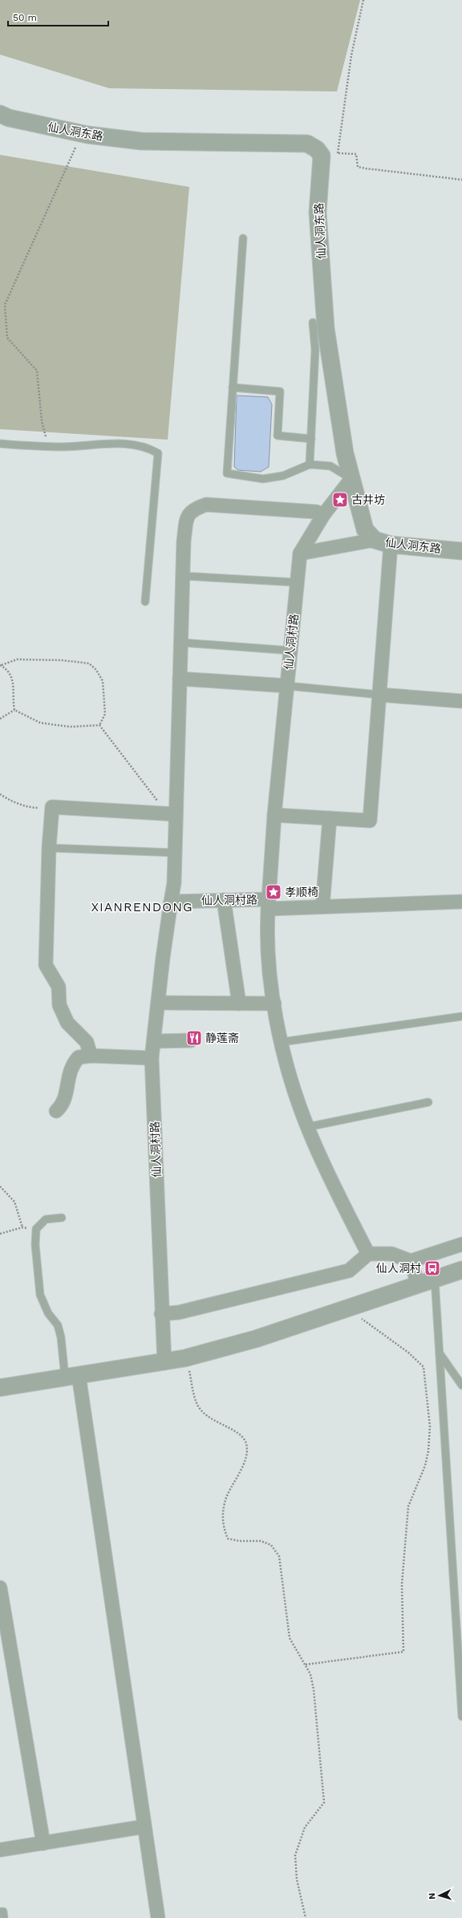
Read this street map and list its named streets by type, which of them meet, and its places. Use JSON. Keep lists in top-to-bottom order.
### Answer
{
  "streets": {
    "street": ["仙人洞东路", "仙人洞村路"]
  },
  "districts": ["XIANRENDONG"],
  "places": {
    "place": ["古井坊", "孝顺椅"],
    "restaurant": ["静莲斋"],
    "bus stop": ["仙人洞村"]
  },
  "scale_bar": "50 m",
  "north": "left"
}
